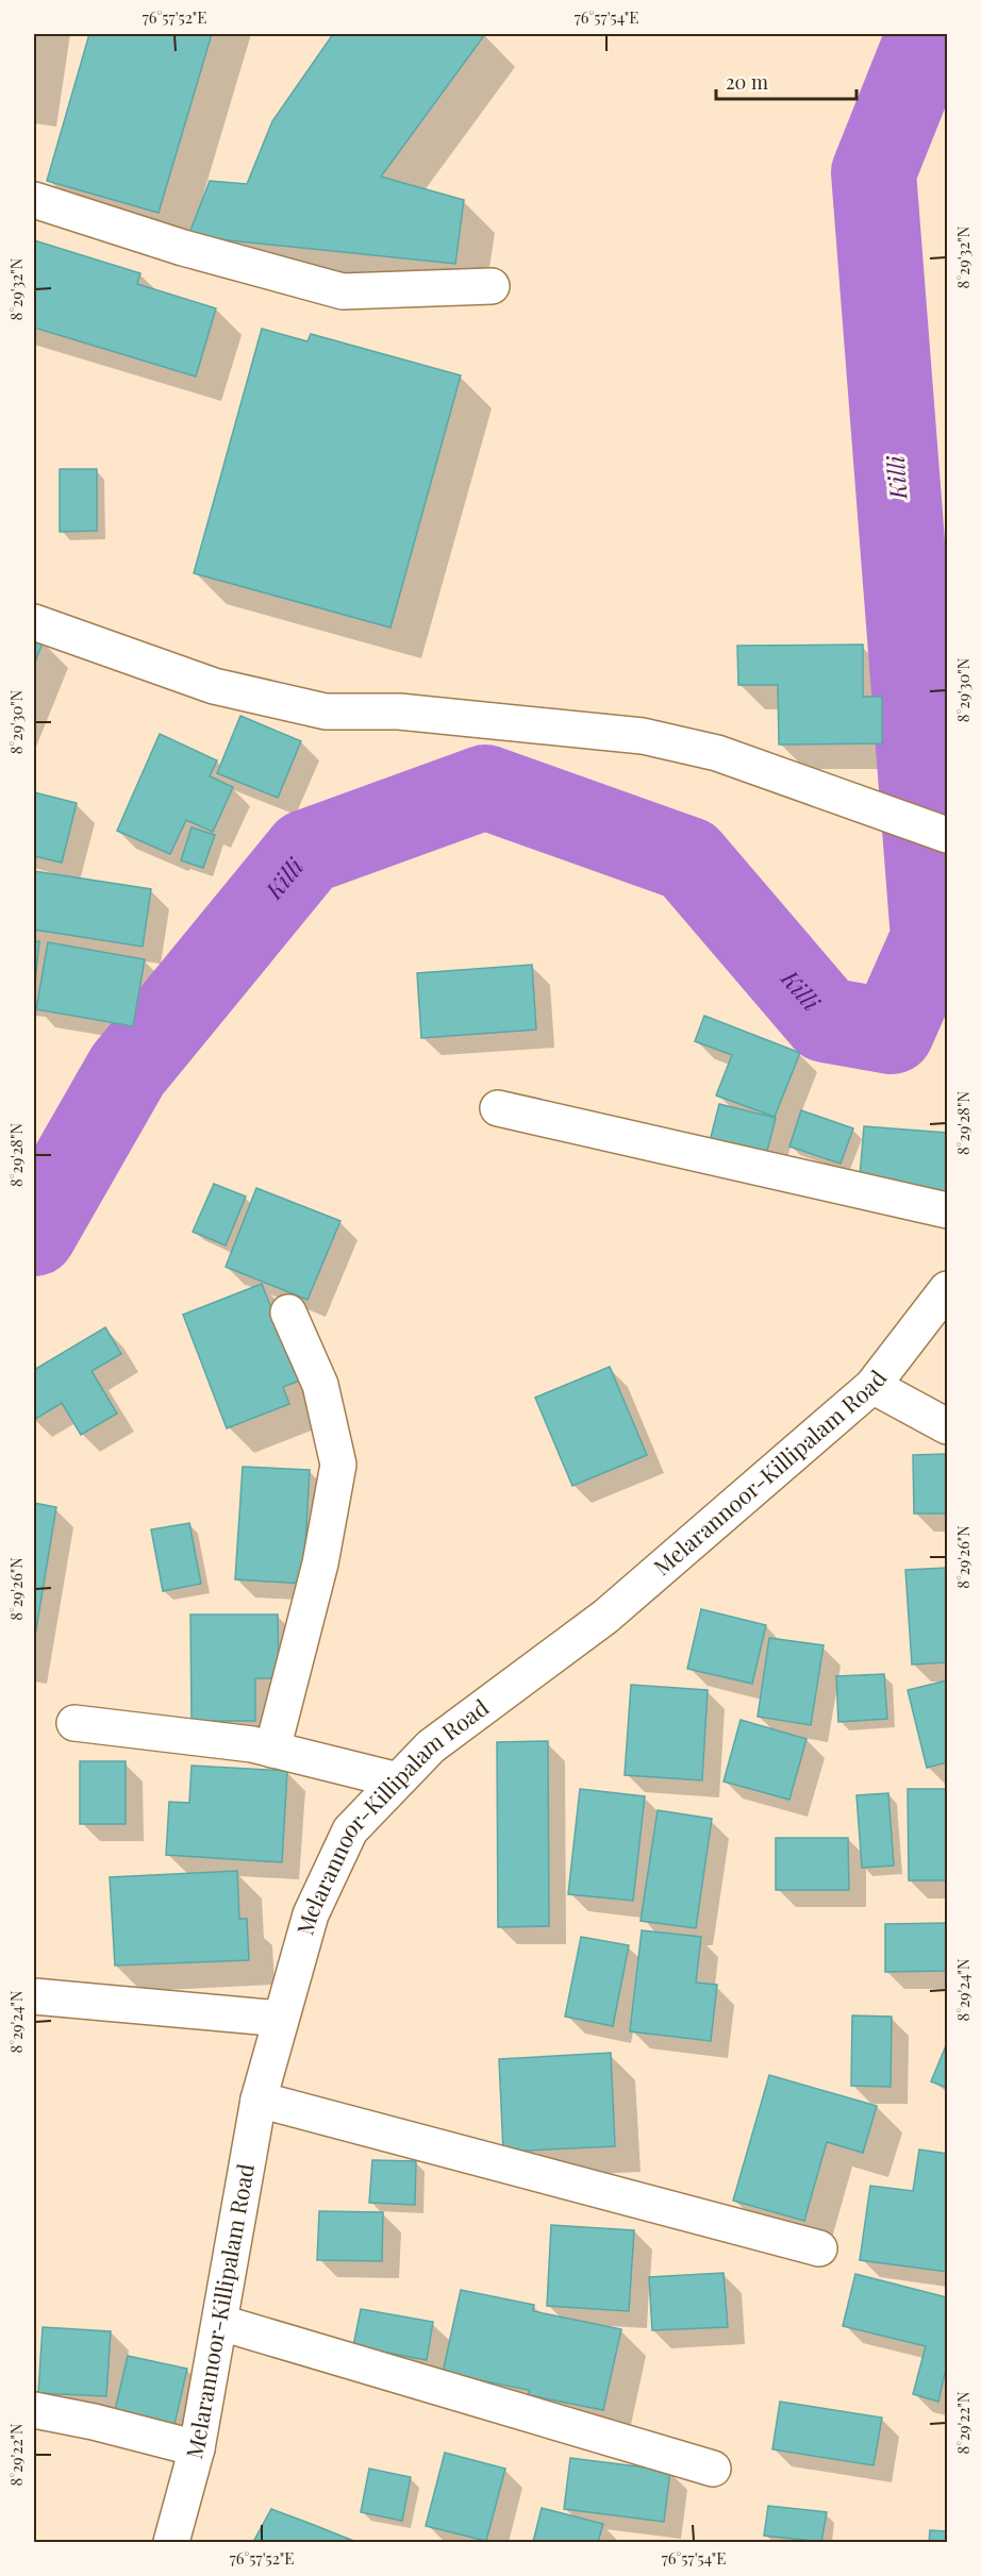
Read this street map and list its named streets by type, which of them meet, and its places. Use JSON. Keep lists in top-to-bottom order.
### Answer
{
  "streets": {
    "street": ["Melarannoor-Killipalam Road"]
  },
  "water": ["Killi"],
  "scale_bar": "20 m",
  "coordinates": [
    "76°57'52\"E",
    "76°57'54\"E",
    "8°29'32\"N",
    "8°29'30\"N",
    "8°29'28\"N",
    "8°29'26\"N",
    "8°29'24\"N",
    "8°29'22\"N"
  ]
}
